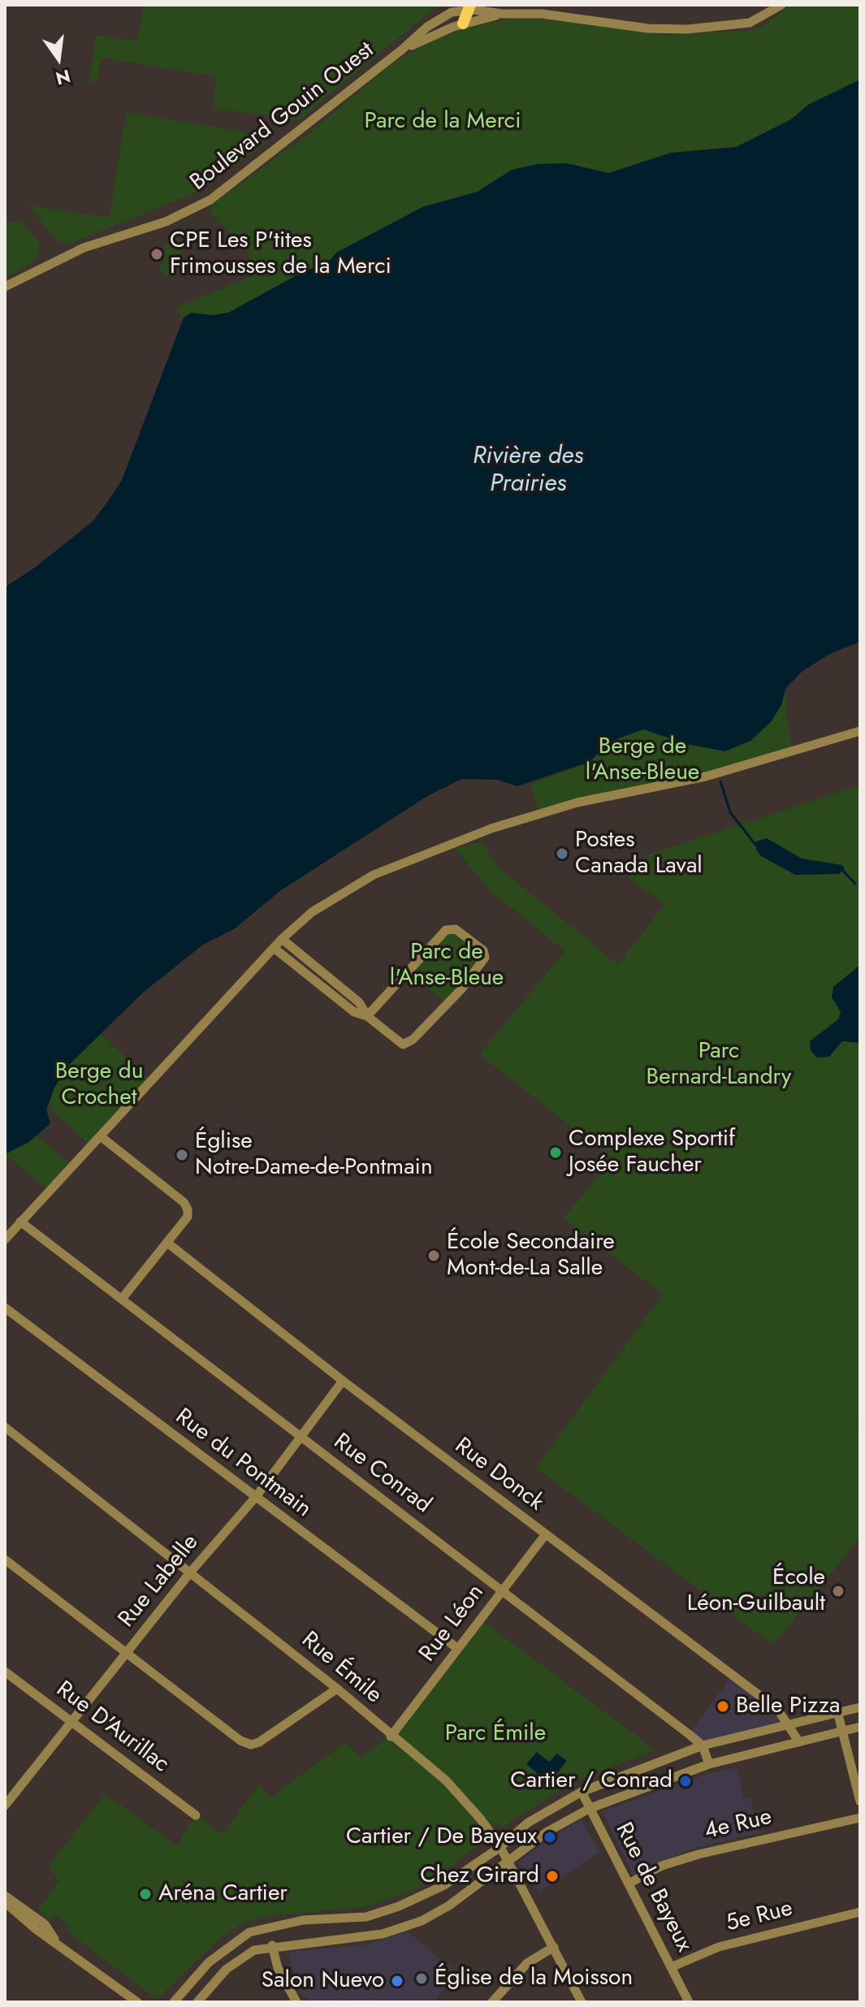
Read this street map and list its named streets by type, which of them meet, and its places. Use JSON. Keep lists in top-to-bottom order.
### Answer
{
  "streets": {
    "street": [
      "Boulevard Gouin Ouest",
      "Rue du Pontmain",
      "Rue Conrad",
      "Rue Donck",
      "Rue Labelle",
      "Rue Léon",
      "Rue Émile",
      "Rue D'Aurillac",
      "4e Rue",
      "Rue de Bayeux",
      "5e Rue"
    ]
  },
  "crossings": [
    ["Rue du Pontmain", "Rue Labelle"],
    ["Rue du Pontmain", "Rue Léon"],
    ["Rue Conrad", "Rue Labelle"],
    ["Rue Conrad", "Rue Léon"],
    ["Rue Donck", "Rue Labelle"],
    ["Rue Donck", "Rue Léon"],
    ["Rue Labelle", "Rue Émile"],
    ["Rue Labelle", "Rue D'Aurillac"],
    ["Rue Léon", "Rue Émile"],
    ["4e Rue", "Rue de Bayeux"],
    ["Rue de Bayeux", "5e Rue"]
  ],
  "water": ["Rivière des Prairies"],
  "parks": [
    "Parc de la Merci",
    "Berge de l'Anse-Bleue",
    "Parc de l'Anse-Bleue",
    "Parc Bernard-Landry",
    "Berge du Crochet",
    "Parc Émile"
  ],
  "places": [
    "CPE Les P'tites Frimousses de la Merci",
    "Postes Canada Laval",
    "Complexe Sportif Josée Faucher",
    "Église Notre-Dame-de-Pontmain",
    "École Secondaire Mont-de-La Salle",
    "École Léon-Guilbault",
    "Belle Pizza",
    "Cartier / Conrad",
    "Cartier / De Bayeux",
    "Chez Girard",
    "Aréna Cartier",
    "Église de la Moisson",
    "Salon Nuevo"
  ],
  "north": "bottom"
}
